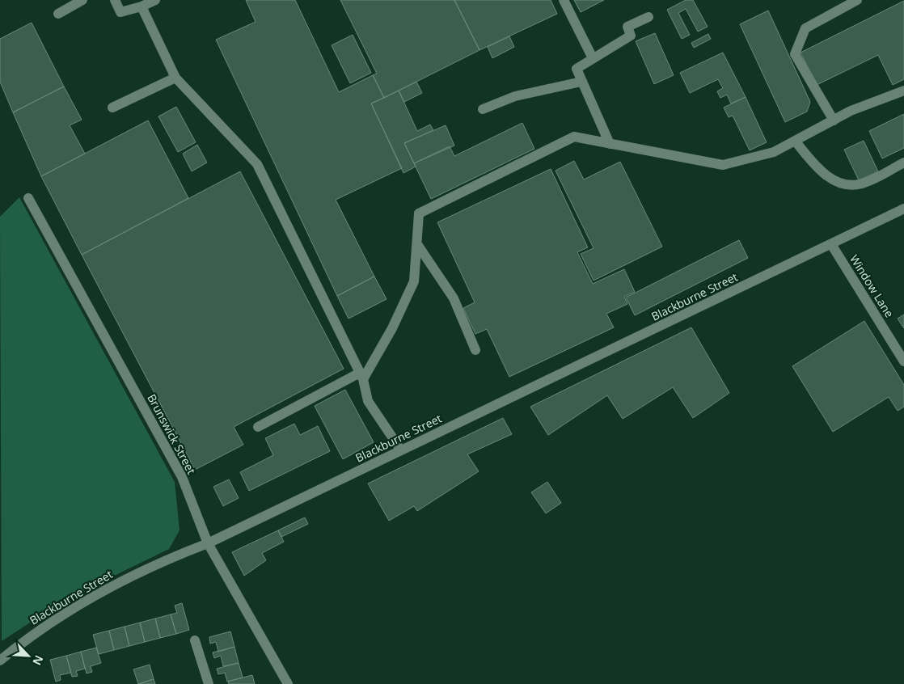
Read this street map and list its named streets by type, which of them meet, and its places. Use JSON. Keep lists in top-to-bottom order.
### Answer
{
  "streets": {
    "street": ["Window Lane", "Blackburne Street", "Brunswick Street"]
  },
  "crossings": [
    ["Window Lane", "Blackburne Street"],
    ["Blackburne Street", "Brunswick Street"]
  ],
  "north": "bottom right"
}
